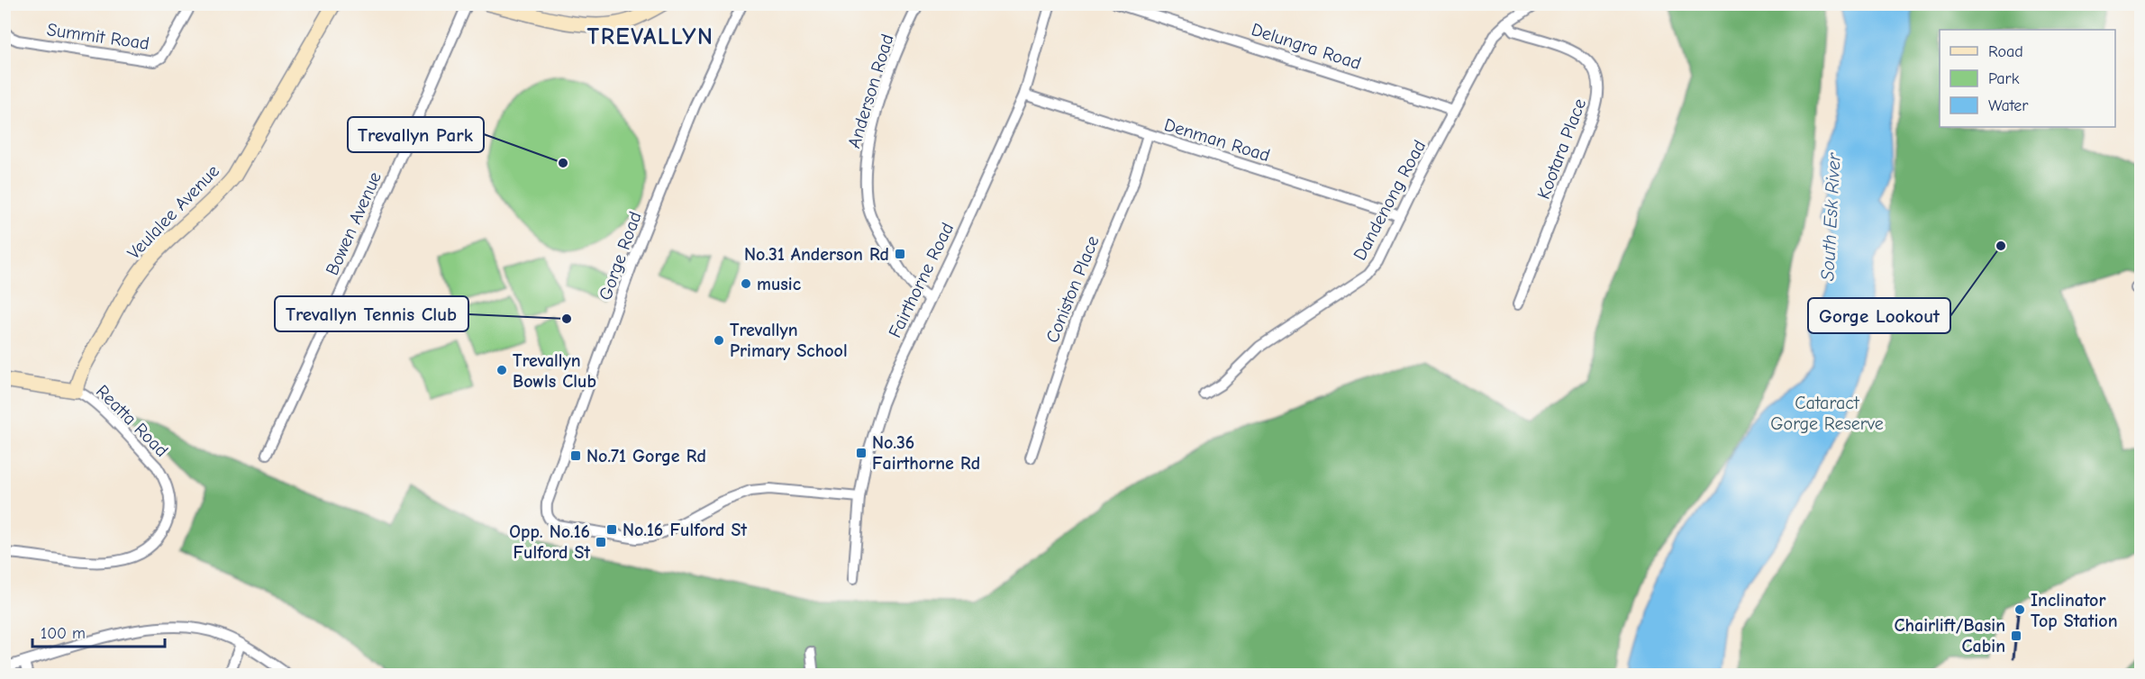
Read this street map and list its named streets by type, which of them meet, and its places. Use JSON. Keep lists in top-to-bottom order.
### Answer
{
  "streets": {
    "street": [
      "Summit Road",
      "Delungra Road",
      "Anderson Road",
      "Denman Road",
      "Kootara Place",
      "Dandenong Road",
      "Veulalee Avenue",
      "Bowen Avenue",
      "Gorge Road",
      "Fairthorne Road",
      "Coniston Place",
      "Reatta Road"
    ]
  },
  "crossings": [
    ["Delungra Road", "Dandenong Road"],
    ["Anderson Road", "Fairthorne Road"],
    ["Denman Road", "Dandenong Road"],
    ["Denman Road", "Fairthorne Road"],
    ["Denman Road", "Coniston Place"],
    ["Kootara Place", "Dandenong Road"],
    ["Veulalee Avenue", "Reatta Road"],
    ["Gorge Road", "Fairthorne Road"]
  ],
  "districts": ["TREVALLYN"],
  "water": ["South Esk River"],
  "parks": ["Cataract Gorge Reserve"],
  "places": {
    "other": [
      "Trevallyn Park",
      "Gorge Lookout",
      "music",
      "Trevallyn Tennis Club",
      "Trevallyn Primary School",
      "Trevallyn Bowls Club",
      "Inclinator Top Station"
    ],
    "transit": [
      "No.31 Anderson Rd",
      "No.36 Fairthorne Rd",
      "No.71 Gorge Rd",
      "No.16 Fulford St",
      "Opp. No.16 Fulford St",
      "Chairlift/Basin Cabin"
    ]
  },
  "legend": ["Road", "Park", "Water"],
  "scale_bar": "100 m"
}
